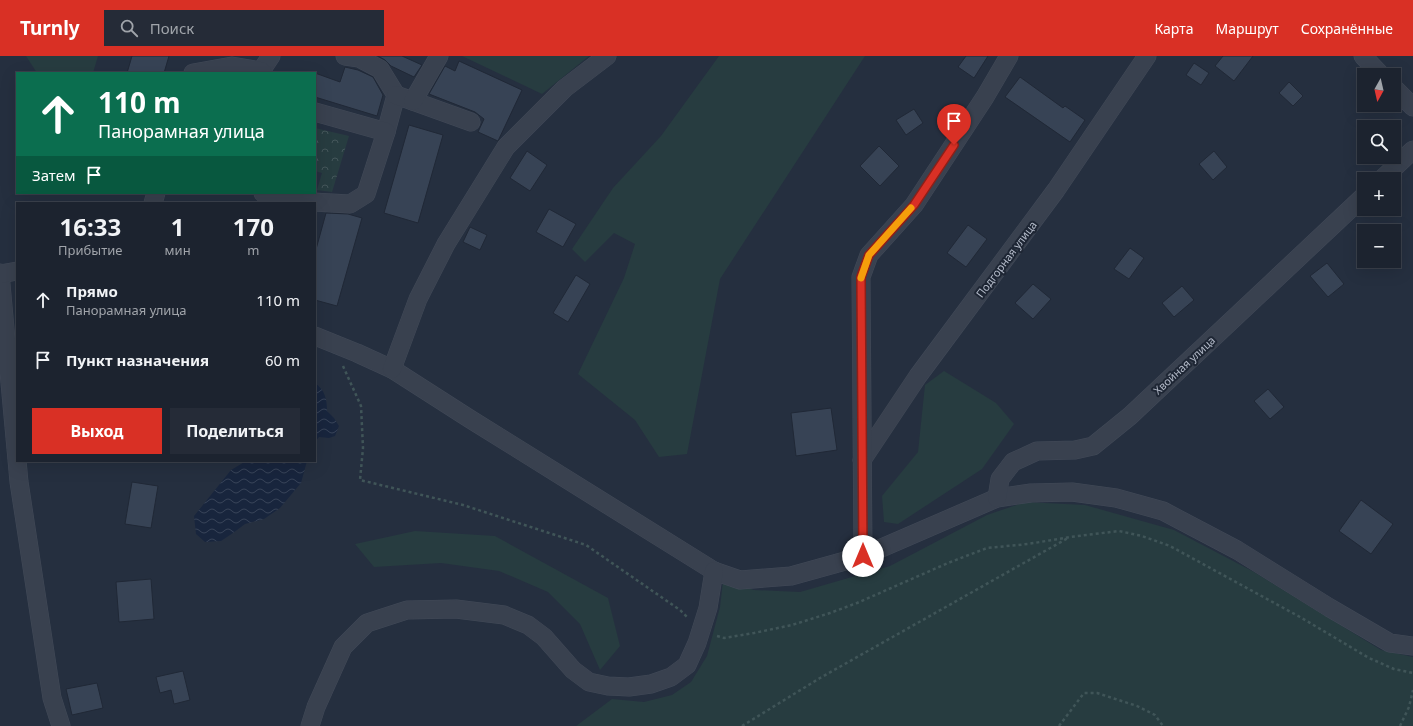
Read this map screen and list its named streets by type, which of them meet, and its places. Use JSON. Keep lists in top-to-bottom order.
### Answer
{
  "streets": {
    "street": ["Подгорная улица", "Хвойная улица"]
  },
  "north": "bottom",
  "page": {
    "header": "Turnly",
    "search": "Поиск",
    "nav": ["Карта", "Маршрут", "Сохранённые"],
    "map_buttons": ["+", "−"],
    "turn": ["110 m", "Панорамная улица"],
    "then": "Затем",
    "eta": [
      "16:33",
      "Прибытие",
      "1",
      "мин",
      "170",
      "m"
    ],
    "list": [
      {
        "name": "Прямо",
        "note": "Панорамная улица",
        "value": "110 m"
      },
      {
        "name": "Пункт назначения",
        "value": "60 m"
      }
    ],
    "buttons": ["Выход", "Поделиться"]
  }
}
